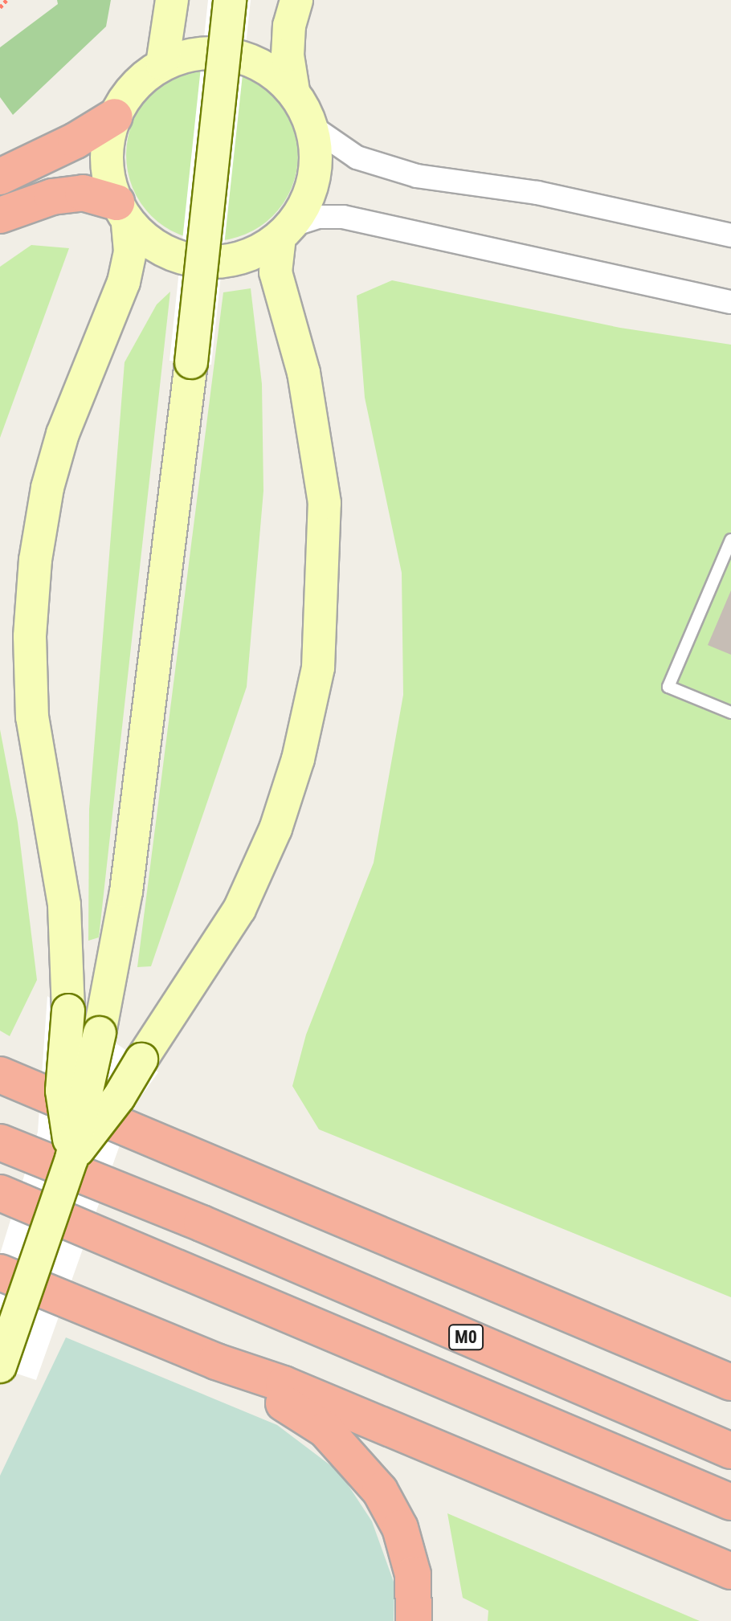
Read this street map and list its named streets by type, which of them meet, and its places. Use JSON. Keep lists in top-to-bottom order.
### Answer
{
  "streets": {
    "highway": ["M0"]
  }
}
